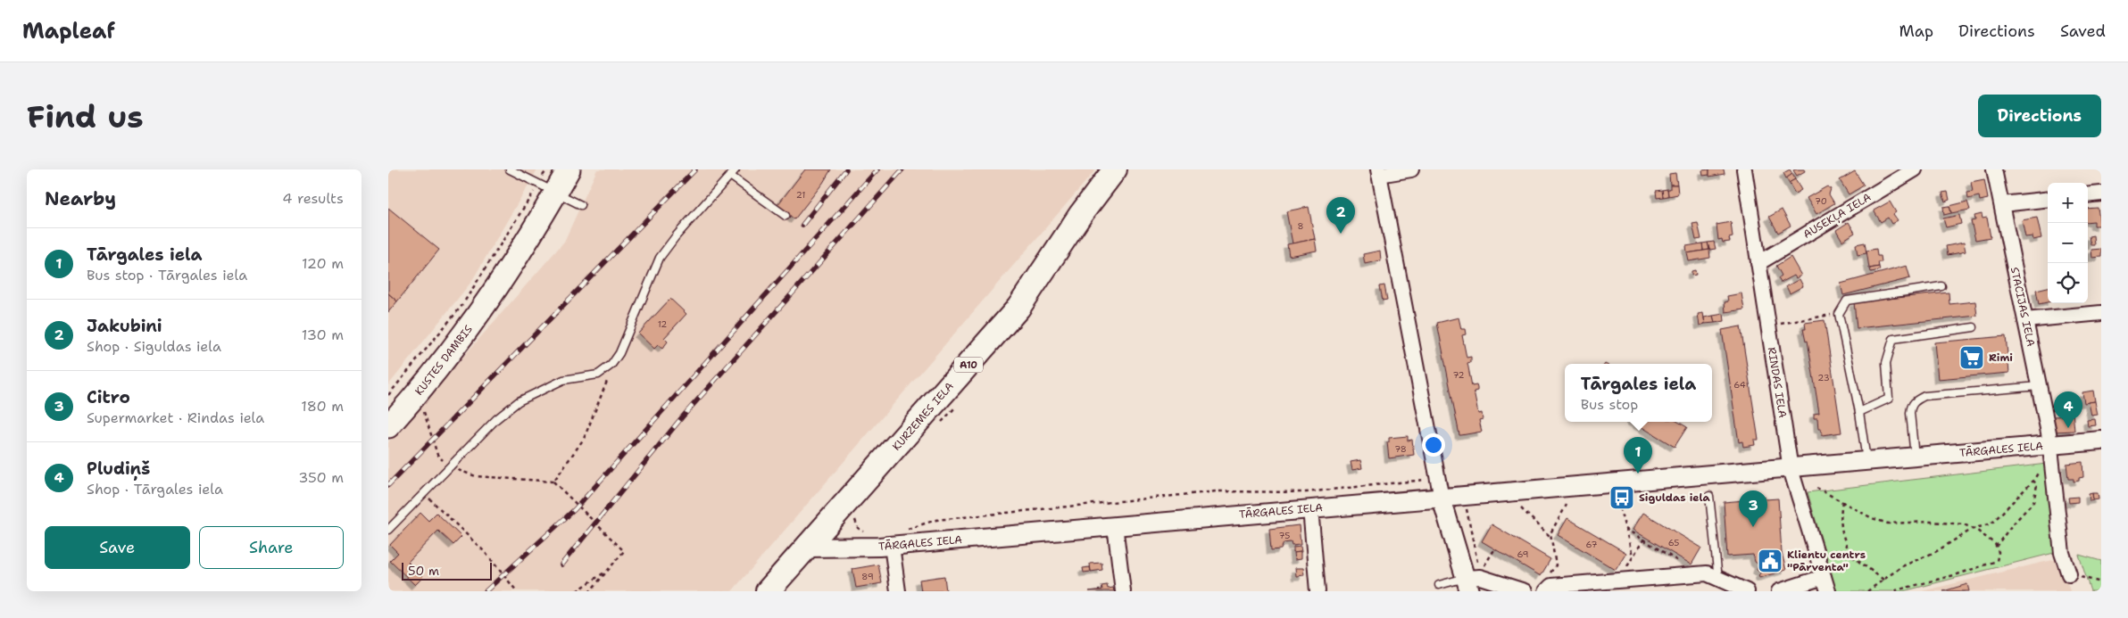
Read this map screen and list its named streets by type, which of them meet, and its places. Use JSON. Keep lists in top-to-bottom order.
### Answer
{
  "streets": {
    "highway": ["A10", "KURZEMES IELA"],
    "main road": ["KUSTES DAMBIS"],
    "street": [
      "AUSEKĻA IELA",
      "STACIJAS IELA",
      "RINDAS IELA",
      "TĀRGALES IELA"
    ]
  },
  "crossings": [
    ["AUSEKĻA IELA", "RINDAS IELA"],
    ["STACIJAS IELA", "TĀRGALES IELA"],
    ["RINDAS IELA", "TĀRGALES IELA"],
    ["KURZEMES IELA", "TĀRGALES IELA"]
  ],
  "places": {
    "supermarket": ["Rimi"],
    "bus stop": ["Siguldas iela"],
    "public building": ["Klientu centrs \"Pārventa\""]
  },
  "house_numbers": [
    "21",
    "70",
    "8",
    "12",
    "72",
    "23",
    "64",
    "78",
    "75",
    "65",
    "67",
    "69",
    "89"
  ],
  "scale_bar": "50 m",
  "page": {
    "header": "Mapleaf",
    "nav": ["Map", "Directions", "Saved"],
    "buttons": [
      "Directions",
      ["Save", "Share"]
    ],
    "title": "Find us",
    "heading": ["Nearby", "4 results"],
    "map_buttons": ["+", "−"],
    "pins": [
      "2",
      "4",
      "1",
      "3"
    ],
    "list": [
      {
        "mark": "1",
        "name": "Tārgales iela",
        "note": "Bus stop · Tārgales iela",
        "value": "120 m"
      },
      {
        "mark": "2",
        "name": "Jakubini",
        "note": "Shop · Siguldas iela",
        "value": "130 m"
      },
      {
        "mark": "3",
        "name": "Citro",
        "note": "Supermarket · Rindas iela",
        "value": "180 m"
      },
      {
        "mark": "4",
        "name": "Pludiņš",
        "note": "Shop · Tārgales iela",
        "value": "350 m"
      }
    ],
    "popup": ["Tārgales iela", "Bus stop"],
    "scale": "50 m"
  }
}
